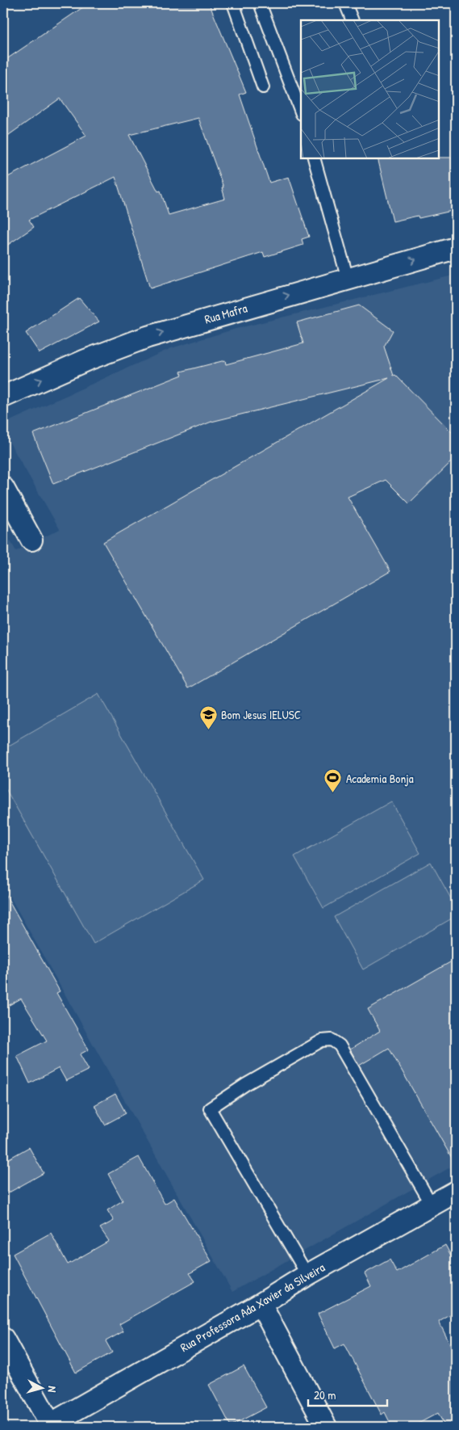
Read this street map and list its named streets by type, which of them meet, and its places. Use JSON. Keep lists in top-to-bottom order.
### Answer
{
  "streets": {
    "street": ["Rua Mafra", "Rua Professora Ada Xavier da Silveira"]
  },
  "one_way": ["Rua Mafra"],
  "places": {
    "school or university": ["Bom Jesus IELUSC"],
    "sports": ["Academia Bonja"]
  },
  "scale_bar": "20 m",
  "north": "right"
}
